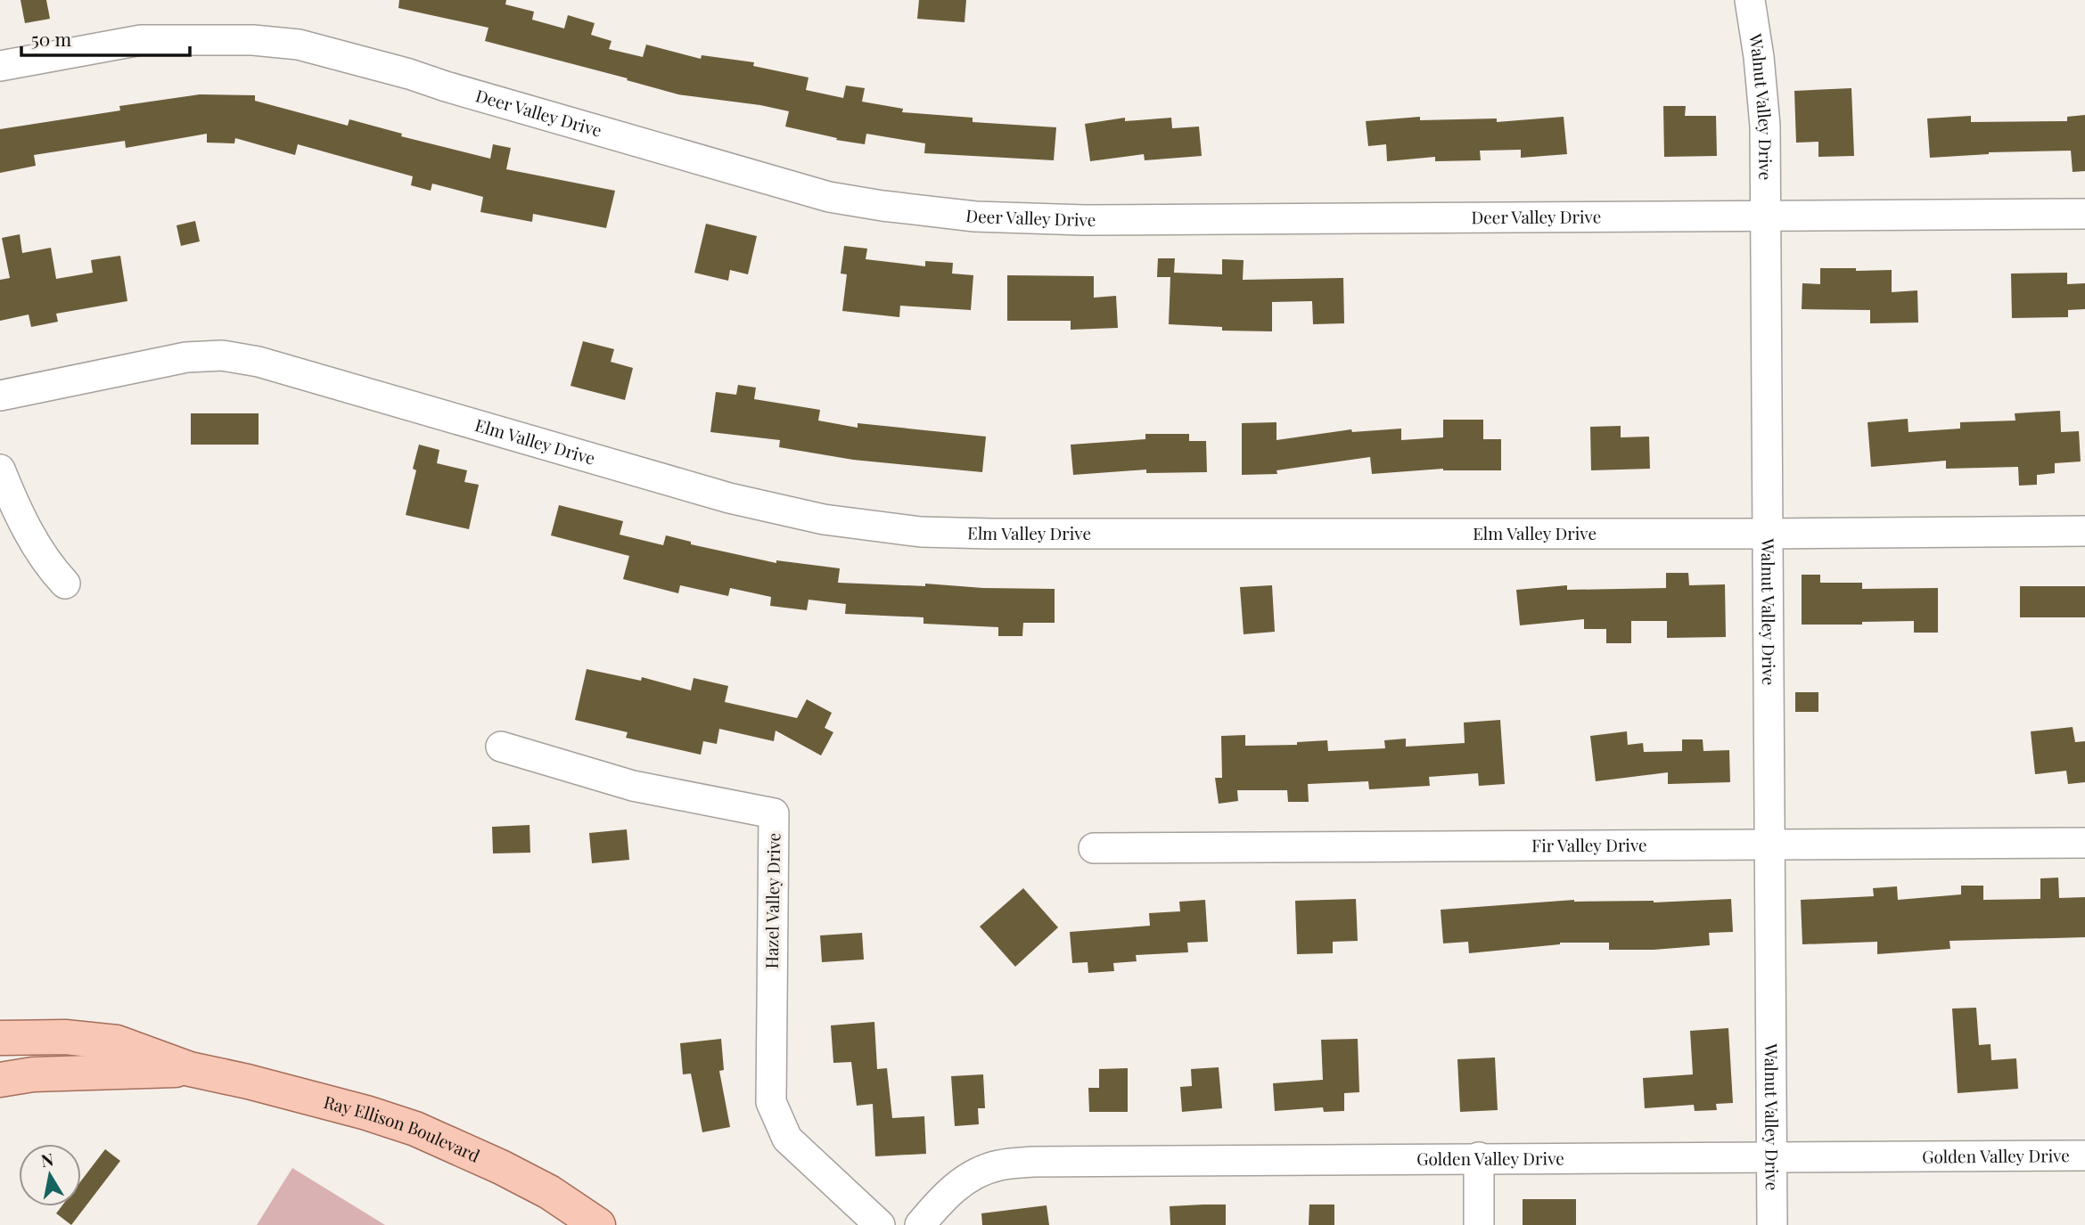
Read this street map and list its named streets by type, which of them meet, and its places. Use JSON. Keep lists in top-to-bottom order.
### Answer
{
  "streets": {
    "main road": ["Ray Ellison Boulevard"],
    "street": [
      "Walnut Valley Drive",
      "Deer Valley Drive",
      "Elm Valley Drive",
      "Fir Valley Drive",
      "Hazel Valley Drive",
      "Golden Valley Drive"
    ]
  },
  "crossings": [
    ["Walnut Valley Drive", "Deer Valley Drive"],
    ["Walnut Valley Drive", "Elm Valley Drive"],
    ["Walnut Valley Drive", "Fir Valley Drive"],
    ["Walnut Valley Drive", "Golden Valley Drive"]
  ],
  "scale_bar": "50 m",
  "north": "top"
}
